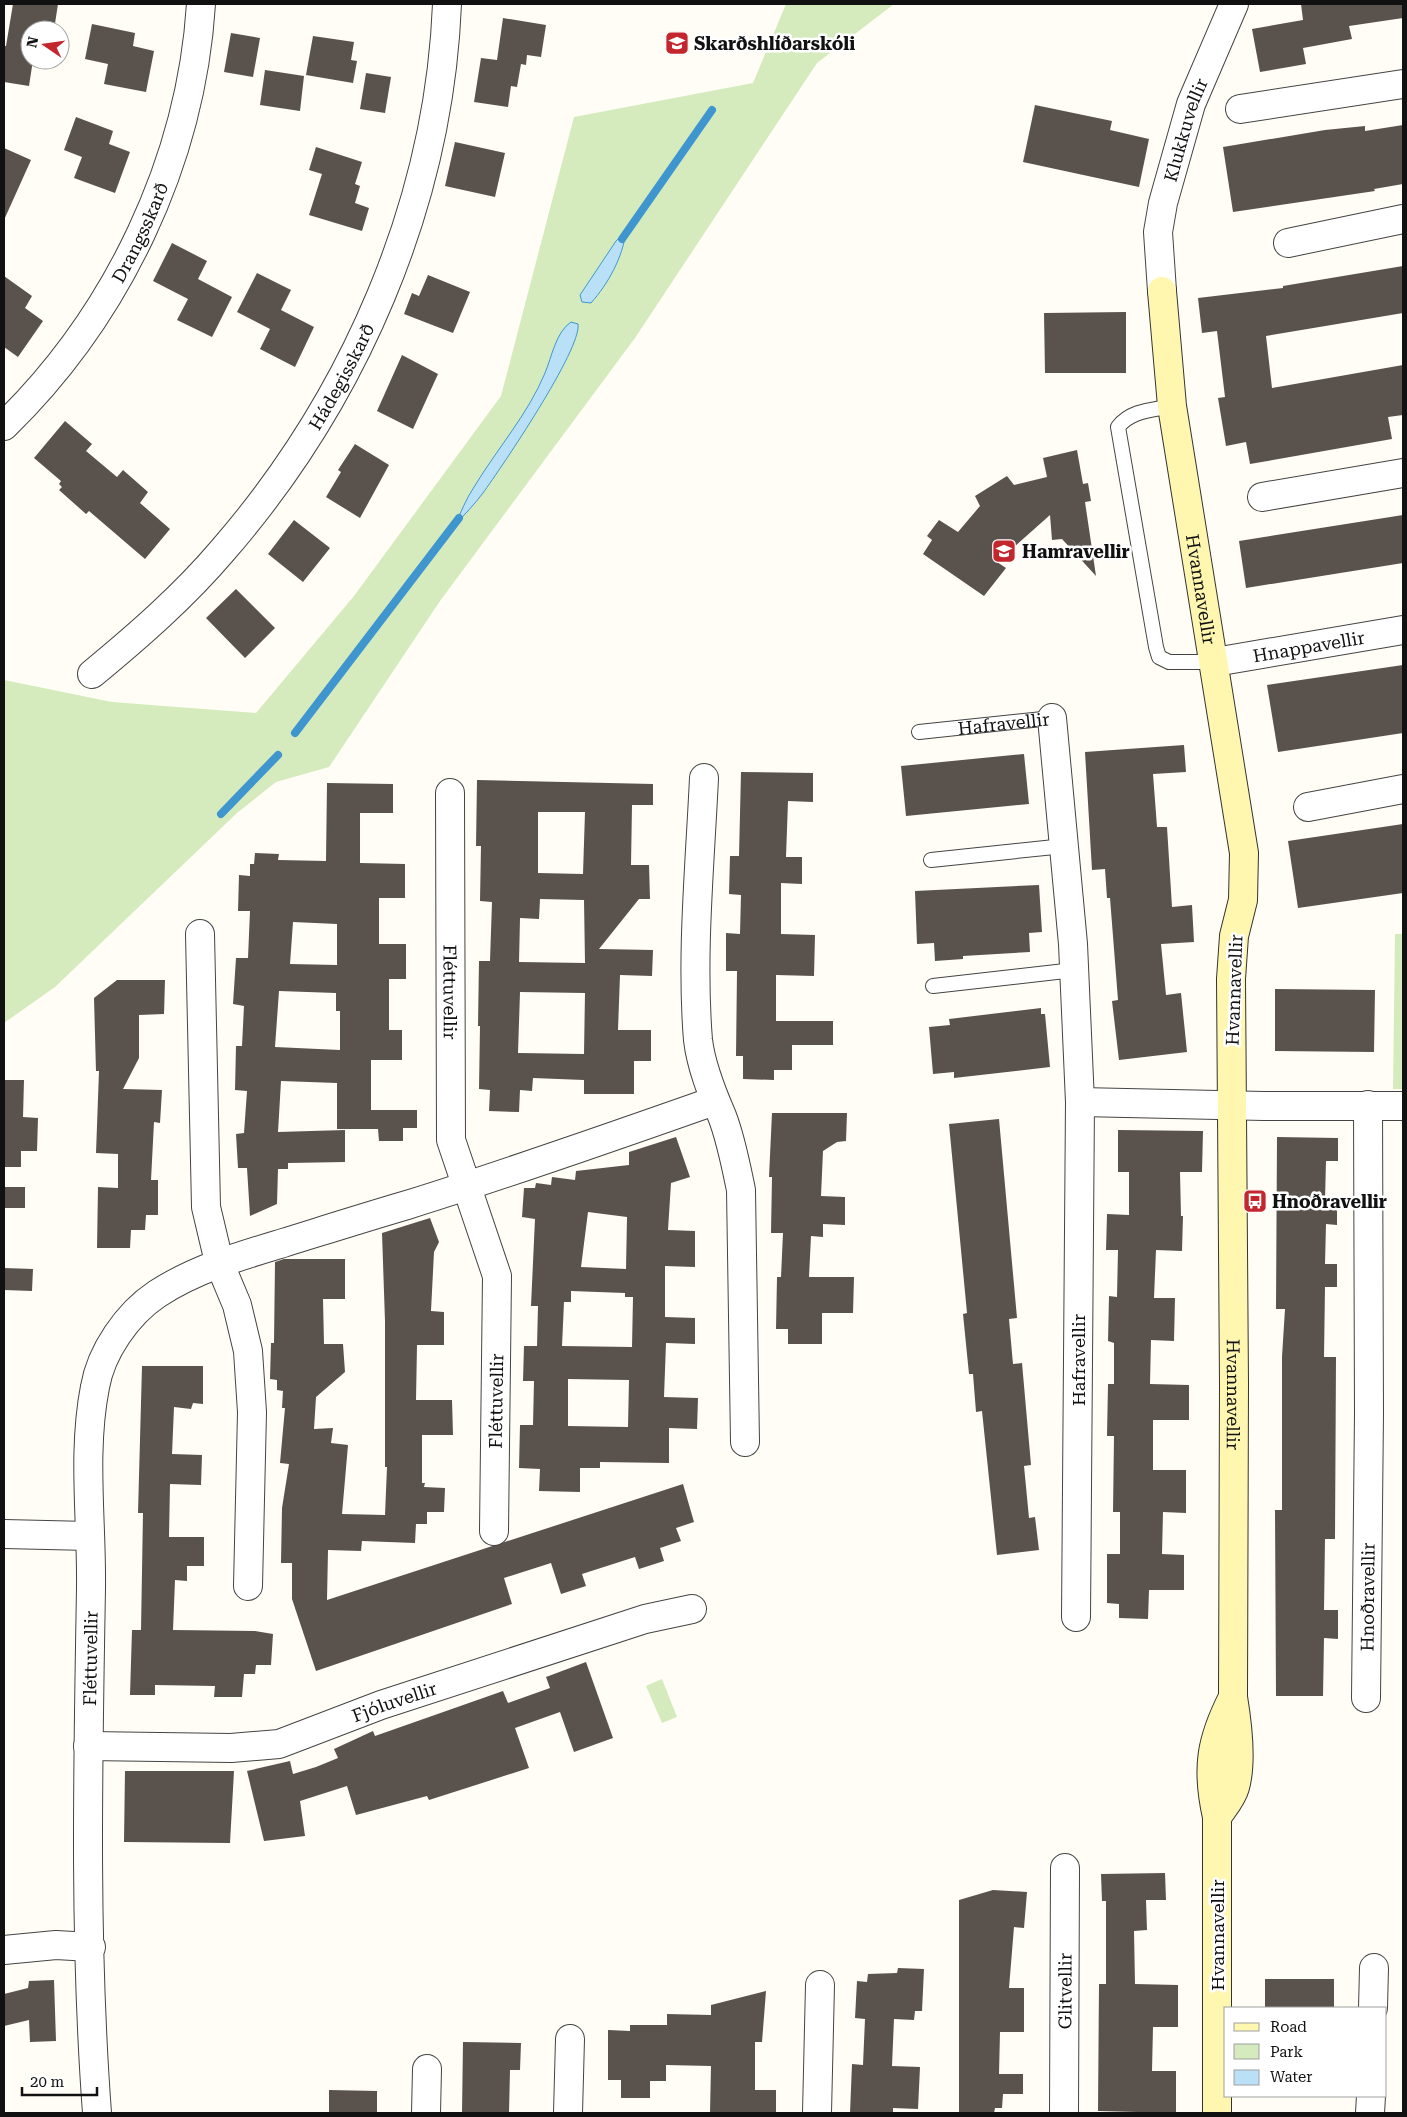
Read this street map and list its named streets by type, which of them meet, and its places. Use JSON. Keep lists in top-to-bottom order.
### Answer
{
  "streets": {
    "street": [
      "Klukkuvellir",
      "Drangsskarð",
      "Hádegisskarð",
      "Hvannavellir",
      "Hnappavellir",
      "Hafravellir",
      "Fléttuvellir",
      "Hnoðravellir",
      "Fjóluvellir",
      "Glitvellir"
    ]
  },
  "crossings": [
    ["Klukkuvellir", "Hvannavellir"],
    ["Hvannavellir", "Hnappavellir"],
    ["Fléttuvellir", "Fjóluvellir"]
  ],
  "places": {
    "school or university": ["Skarðshlíðarskóli", "Hamravellir"],
    "bus stop": ["Hnoðravellir"]
  },
  "legend": ["Road", "Park", "Water"],
  "scale_bar": "20 m",
  "north": "left"
}
